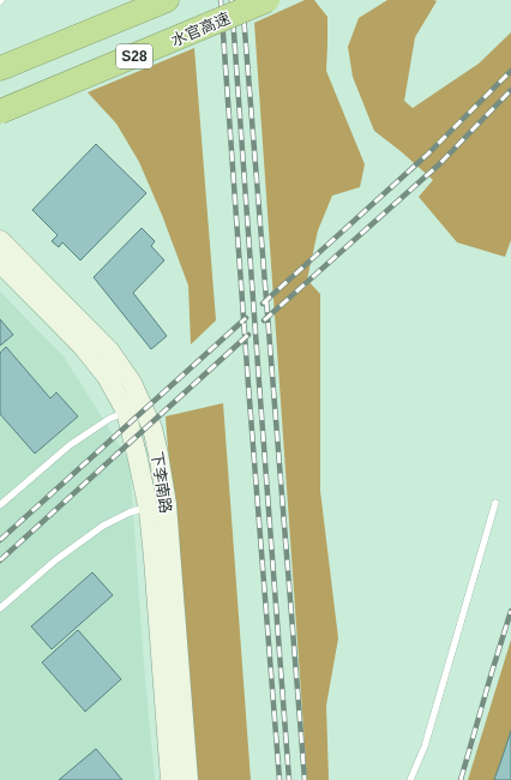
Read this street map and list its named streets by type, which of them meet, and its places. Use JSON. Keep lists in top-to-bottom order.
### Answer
{
  "streets": {
    "highway": ["水官高速", "S28"],
    "main road": ["下李南路"]
  }
}
